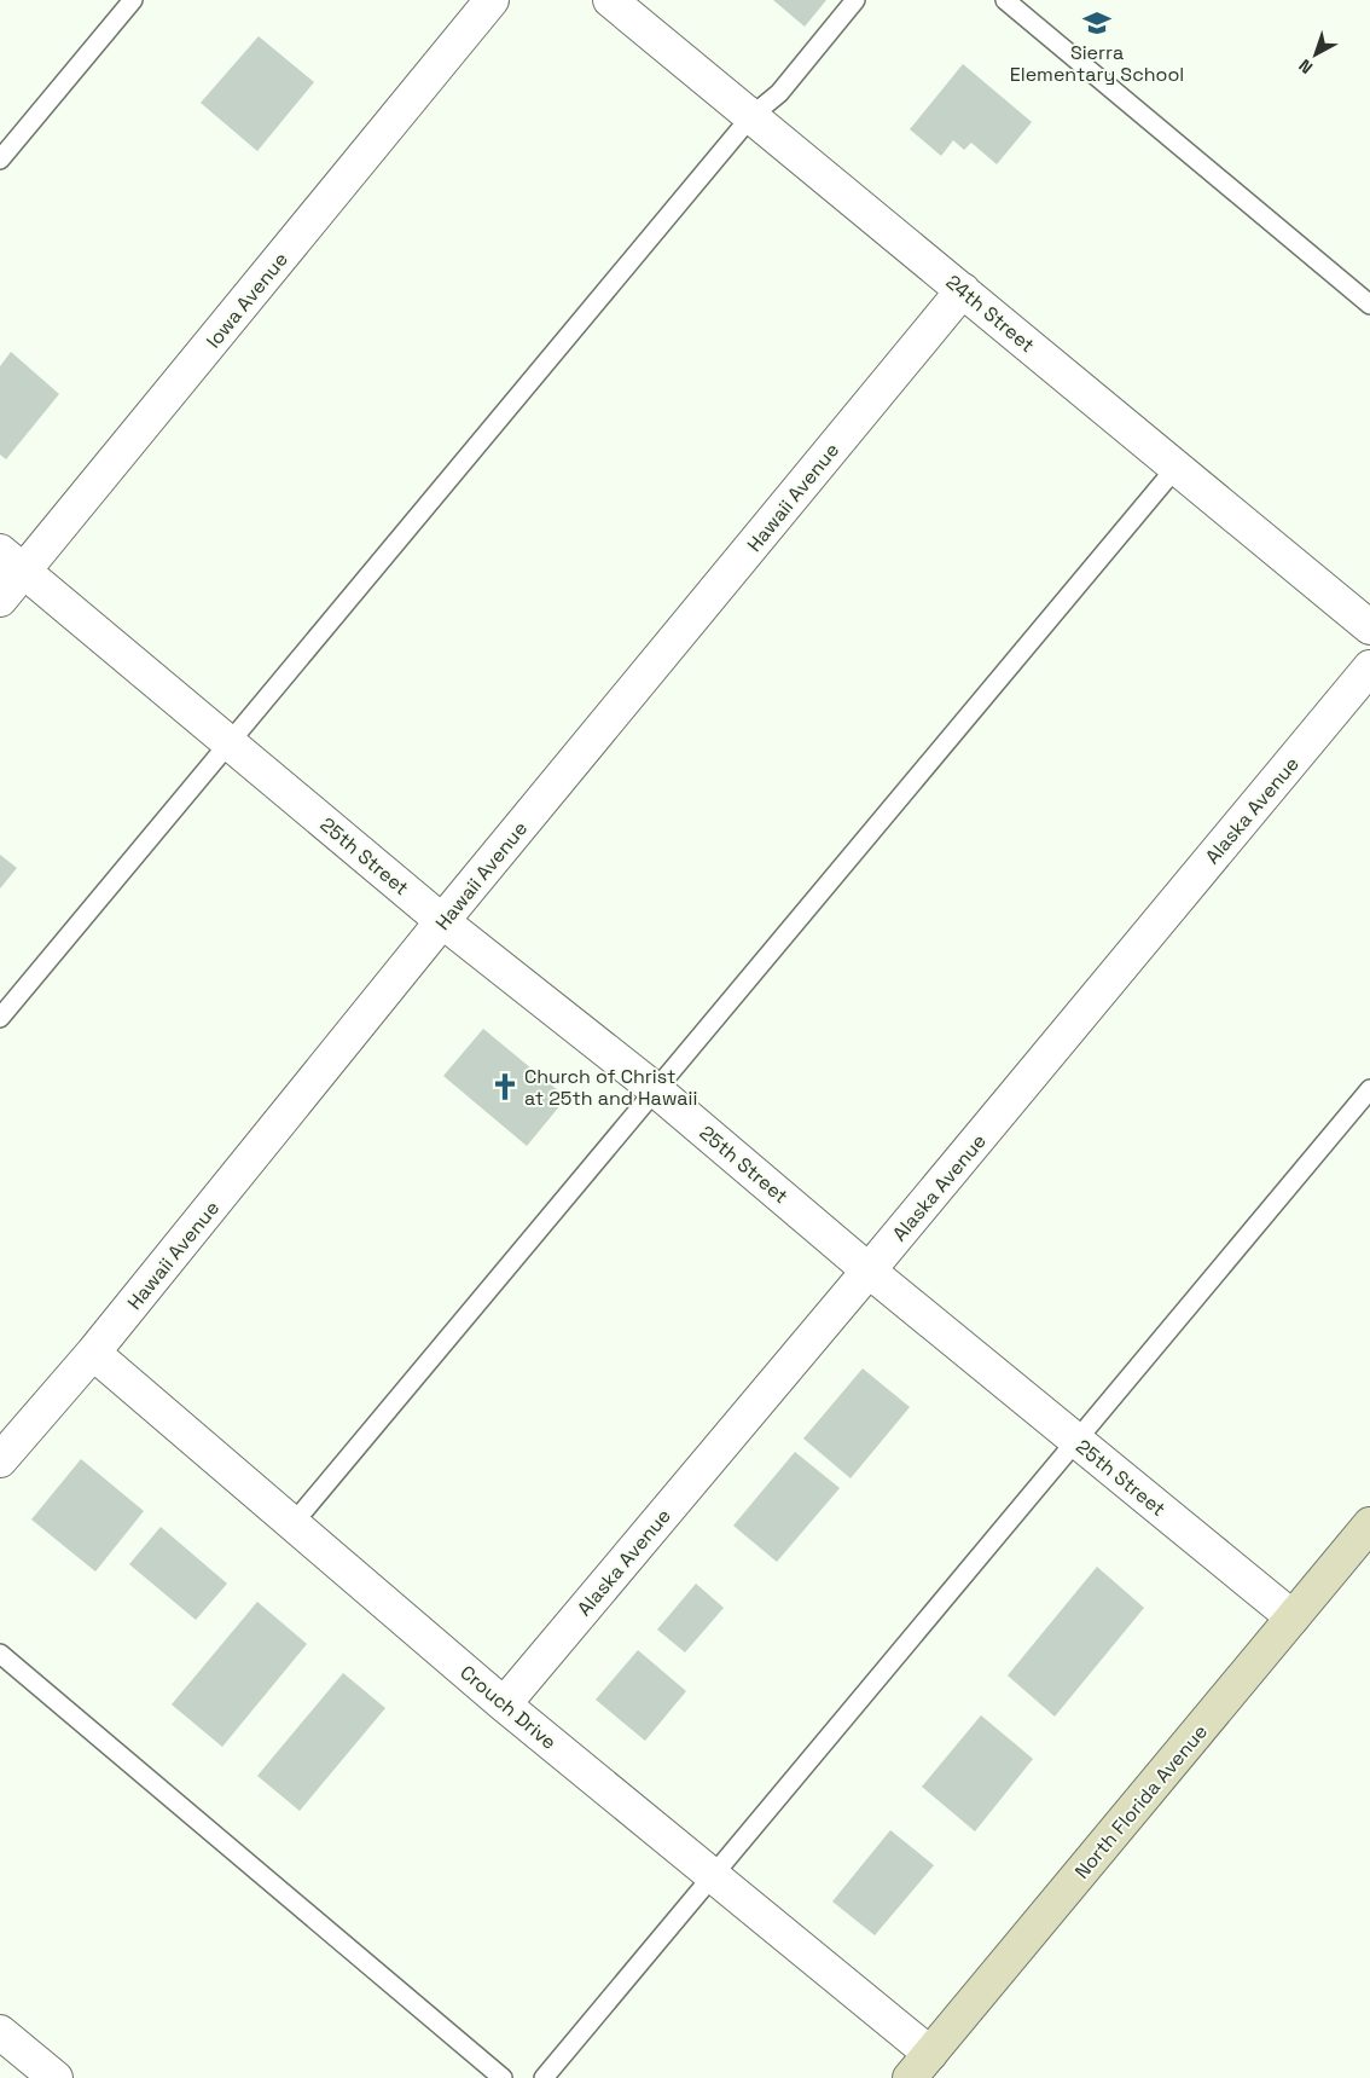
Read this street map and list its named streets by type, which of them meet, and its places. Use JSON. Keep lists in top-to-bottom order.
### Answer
{
  "streets": {
    "main road": ["North Florida Avenue"],
    "street": [
      "Iowa Avenue",
      "24th Street",
      "Hawaii Avenue",
      "Alaska Avenue",
      "25th Street",
      "Crouch Drive"
    ]
  },
  "crossings": [
    ["Iowa Avenue", "25th Street"],
    ["24th Street", "Hawaii Avenue"],
    ["Hawaii Avenue", "25th Street"],
    ["Hawaii Avenue", "Crouch Drive"],
    ["Alaska Avenue", "25th Street"],
    ["Alaska Avenue", "Crouch Drive"],
    ["25th Street", "North Florida Avenue"],
    ["Crouch Drive", "North Florida Avenue"]
  ],
  "places": {
    "school or university": ["Sierra Elementary School"],
    "church": ["Church of Christ at 25th and Hawaii"]
  },
  "north": "bottom left"
}
